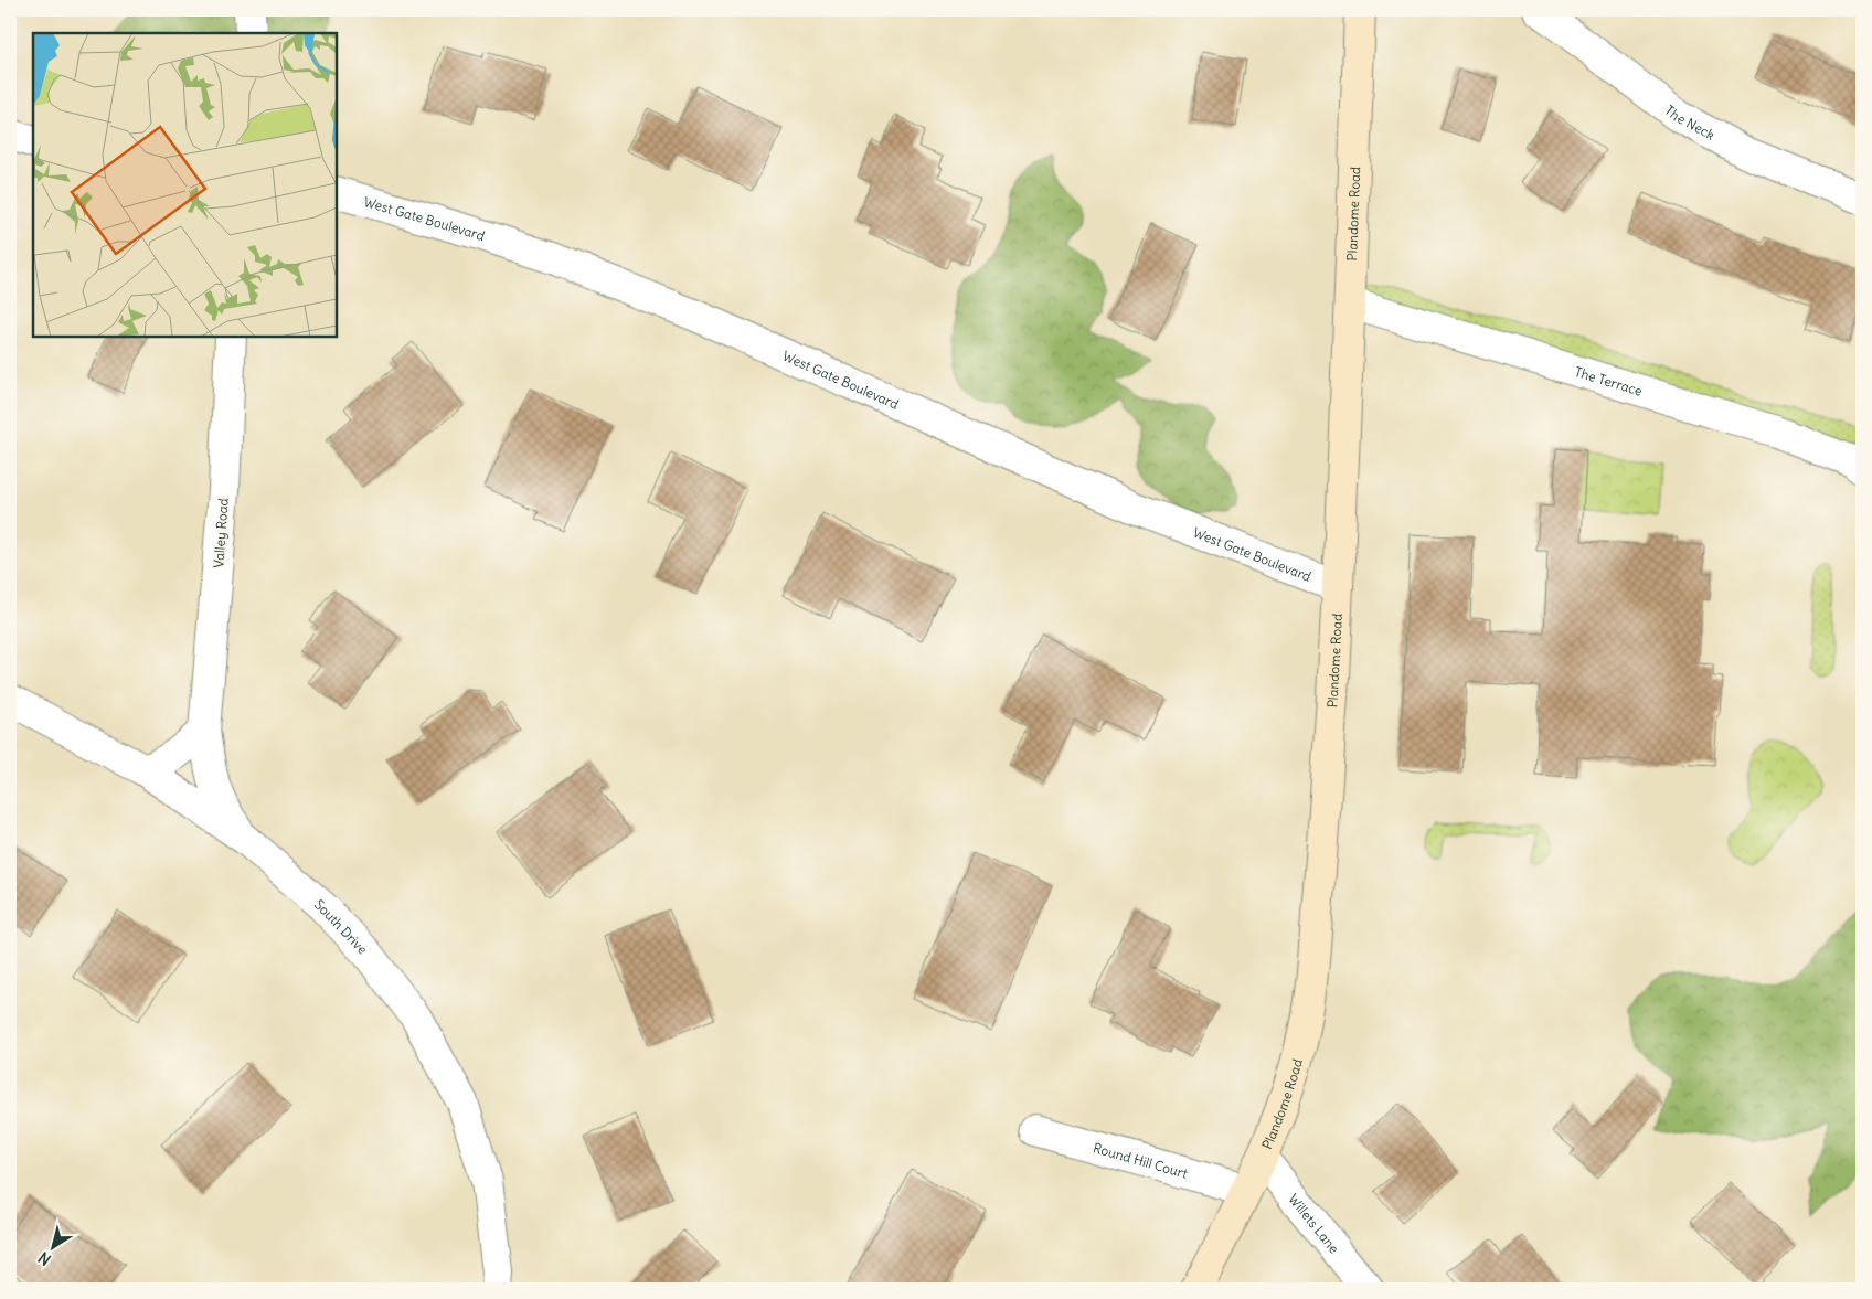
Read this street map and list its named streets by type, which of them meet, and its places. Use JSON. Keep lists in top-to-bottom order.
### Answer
{
  "streets": {
    "main road": ["Plandome Road"],
    "street": [
      "The Neck",
      "West Gate Boulevard",
      "The Terrace",
      "Valley Road",
      "South Drive",
      "Round Hill Court",
      "Willets Lane"
    ]
  },
  "crossings": [
    ["Plandome Road", "West Gate Boulevard"],
    ["Plandome Road", "The Terrace"],
    ["Plandome Road", "Round Hill Court"],
    ["Plandome Road", "Willets Lane"],
    ["Valley Road", "South Drive"]
  ],
  "north": "bottom left"
}
